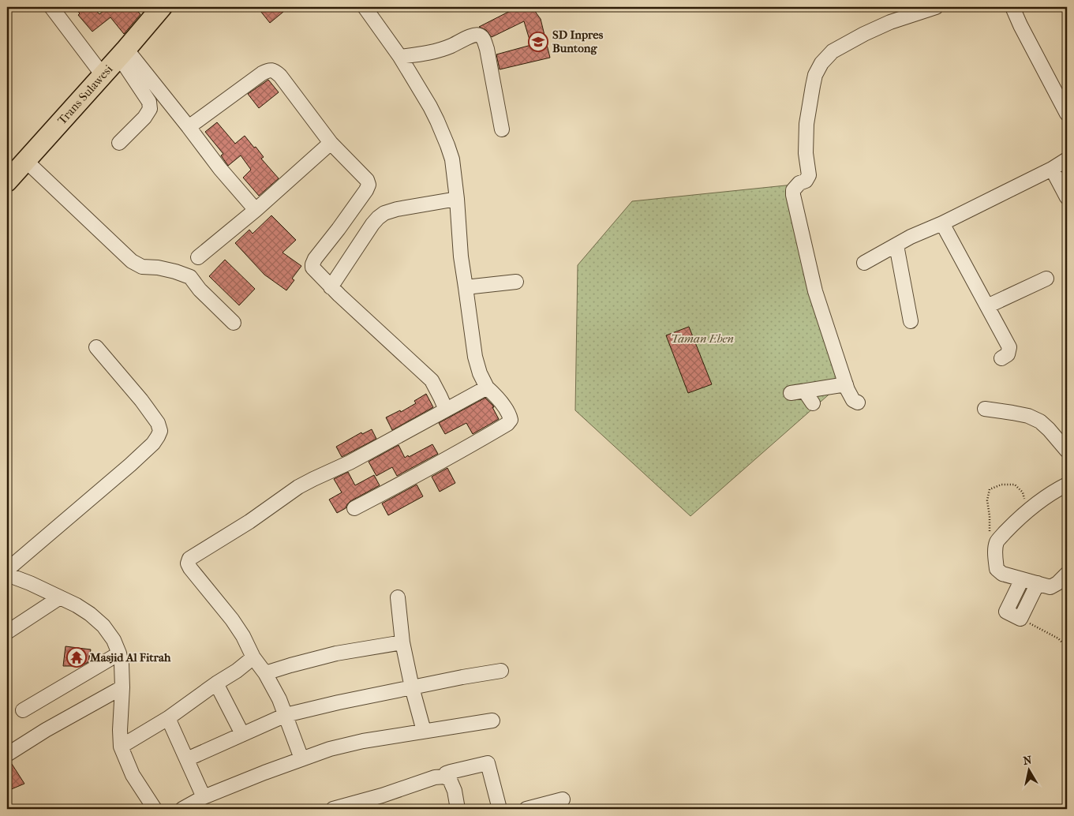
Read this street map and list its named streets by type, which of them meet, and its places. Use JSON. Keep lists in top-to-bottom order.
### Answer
{
  "streets": {
    "highway": ["Trans Sulawesi"]
  },
  "parks": ["Taman Eben"],
  "places": {
    "school or university": ["SD Inpres Buntong"],
    "temple": ["Masjid Al Fitrah"]
  },
  "north": "top"
}
